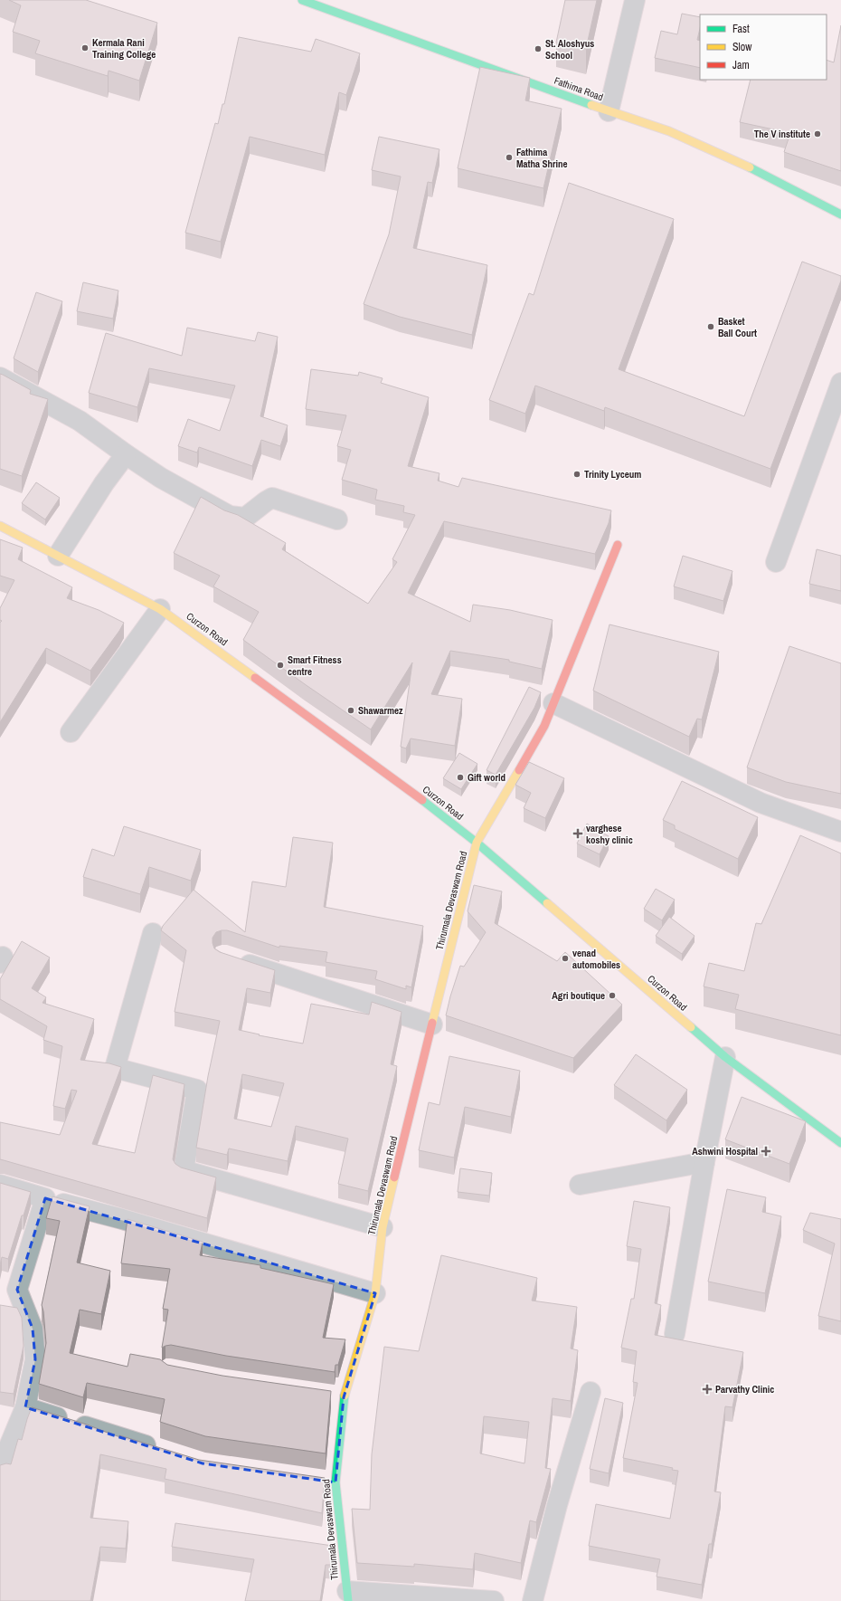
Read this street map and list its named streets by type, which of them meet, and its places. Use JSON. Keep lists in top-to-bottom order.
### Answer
{
  "streets": {
    "street": ["Fathima Road", "Curzon Road", "Thirumala Devaswam Road"]
  },
  "crossings": [
    ["Curzon Road", "Thirumala Devaswam Road"]
  ],
  "places": {
    "other": [
      "Kermala Rani Training College",
      "St. Aloshyus School",
      "The V institute",
      "Fathima Matha Shrine",
      "Basket Ball Court",
      "Trinity Lyceum",
      "Smart Fitness centre",
      "Shawarmez",
      "Gift world",
      "venad automobiles",
      "Agri boutique"
    ],
    "health": ["varghese koshy clinic", "Ashwini Hospital", "Parvathy Clinic"]
  },
  "legend": ["Fast", "Slow", "Jam"]
}
